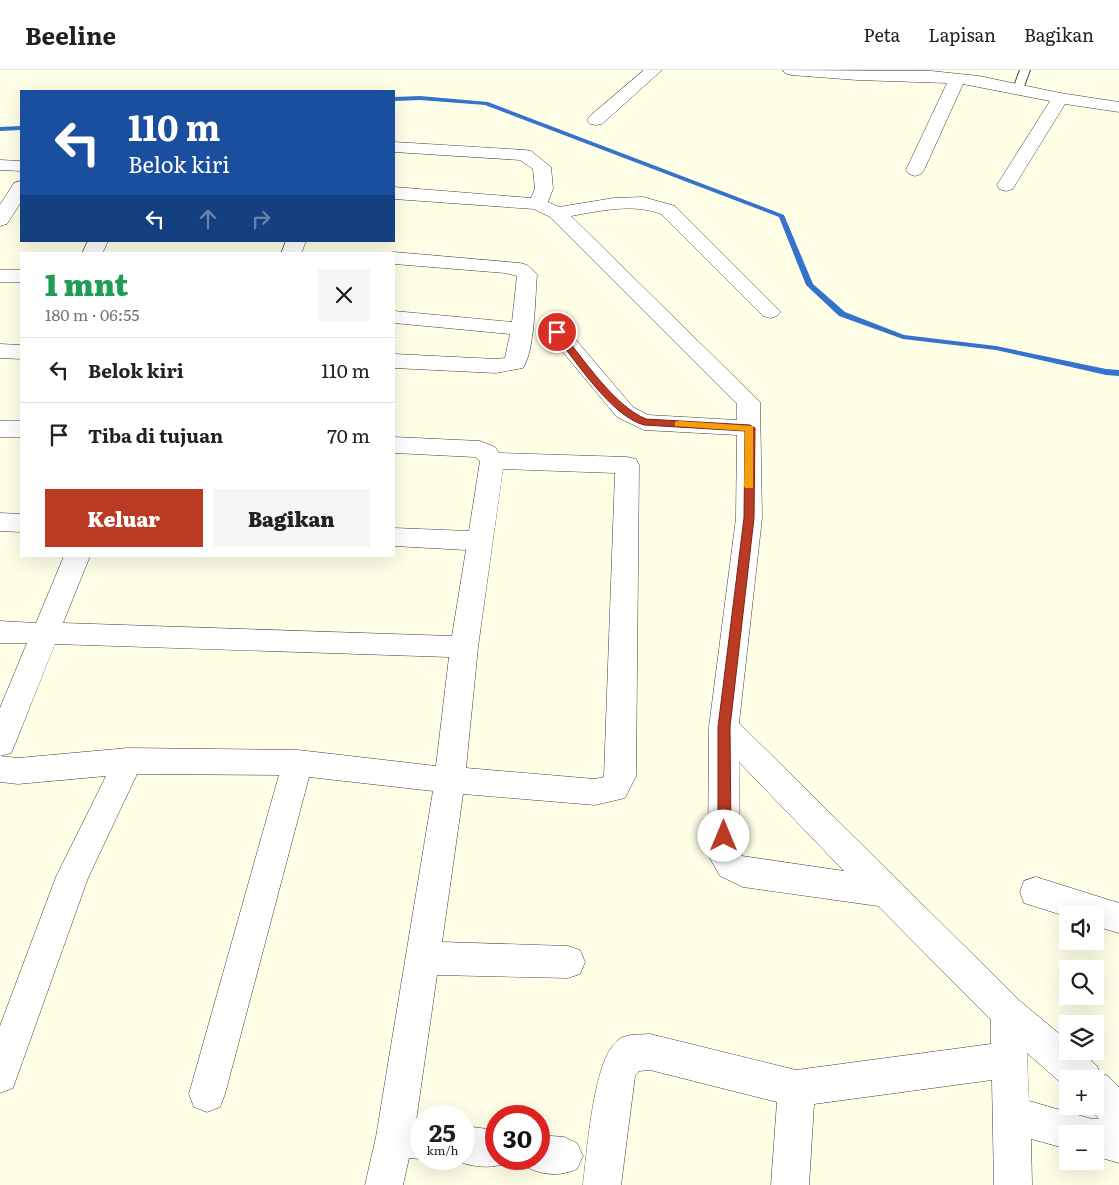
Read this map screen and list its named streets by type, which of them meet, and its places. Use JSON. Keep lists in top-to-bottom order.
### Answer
{
  "page": {
    "header": "Beeline",
    "nav": ["Peta", "Lapisan", "Bagikan"],
    "turn": ["110 m", "Belok kiri"],
    "heading": ["1 mnt", "180 m · 06:55"],
    "list": [
      {
        "name": "Belok kiri",
        "value": "110 m"
      },
      {
        "name": "Tiba di tujuan",
        "value": "70 m"
      }
    ],
    "buttons": ["Keluar", "Bagikan"],
    "map_buttons": ["+", "−"],
    "speed": "25 km/h",
    "limit": "30"
  }
}
